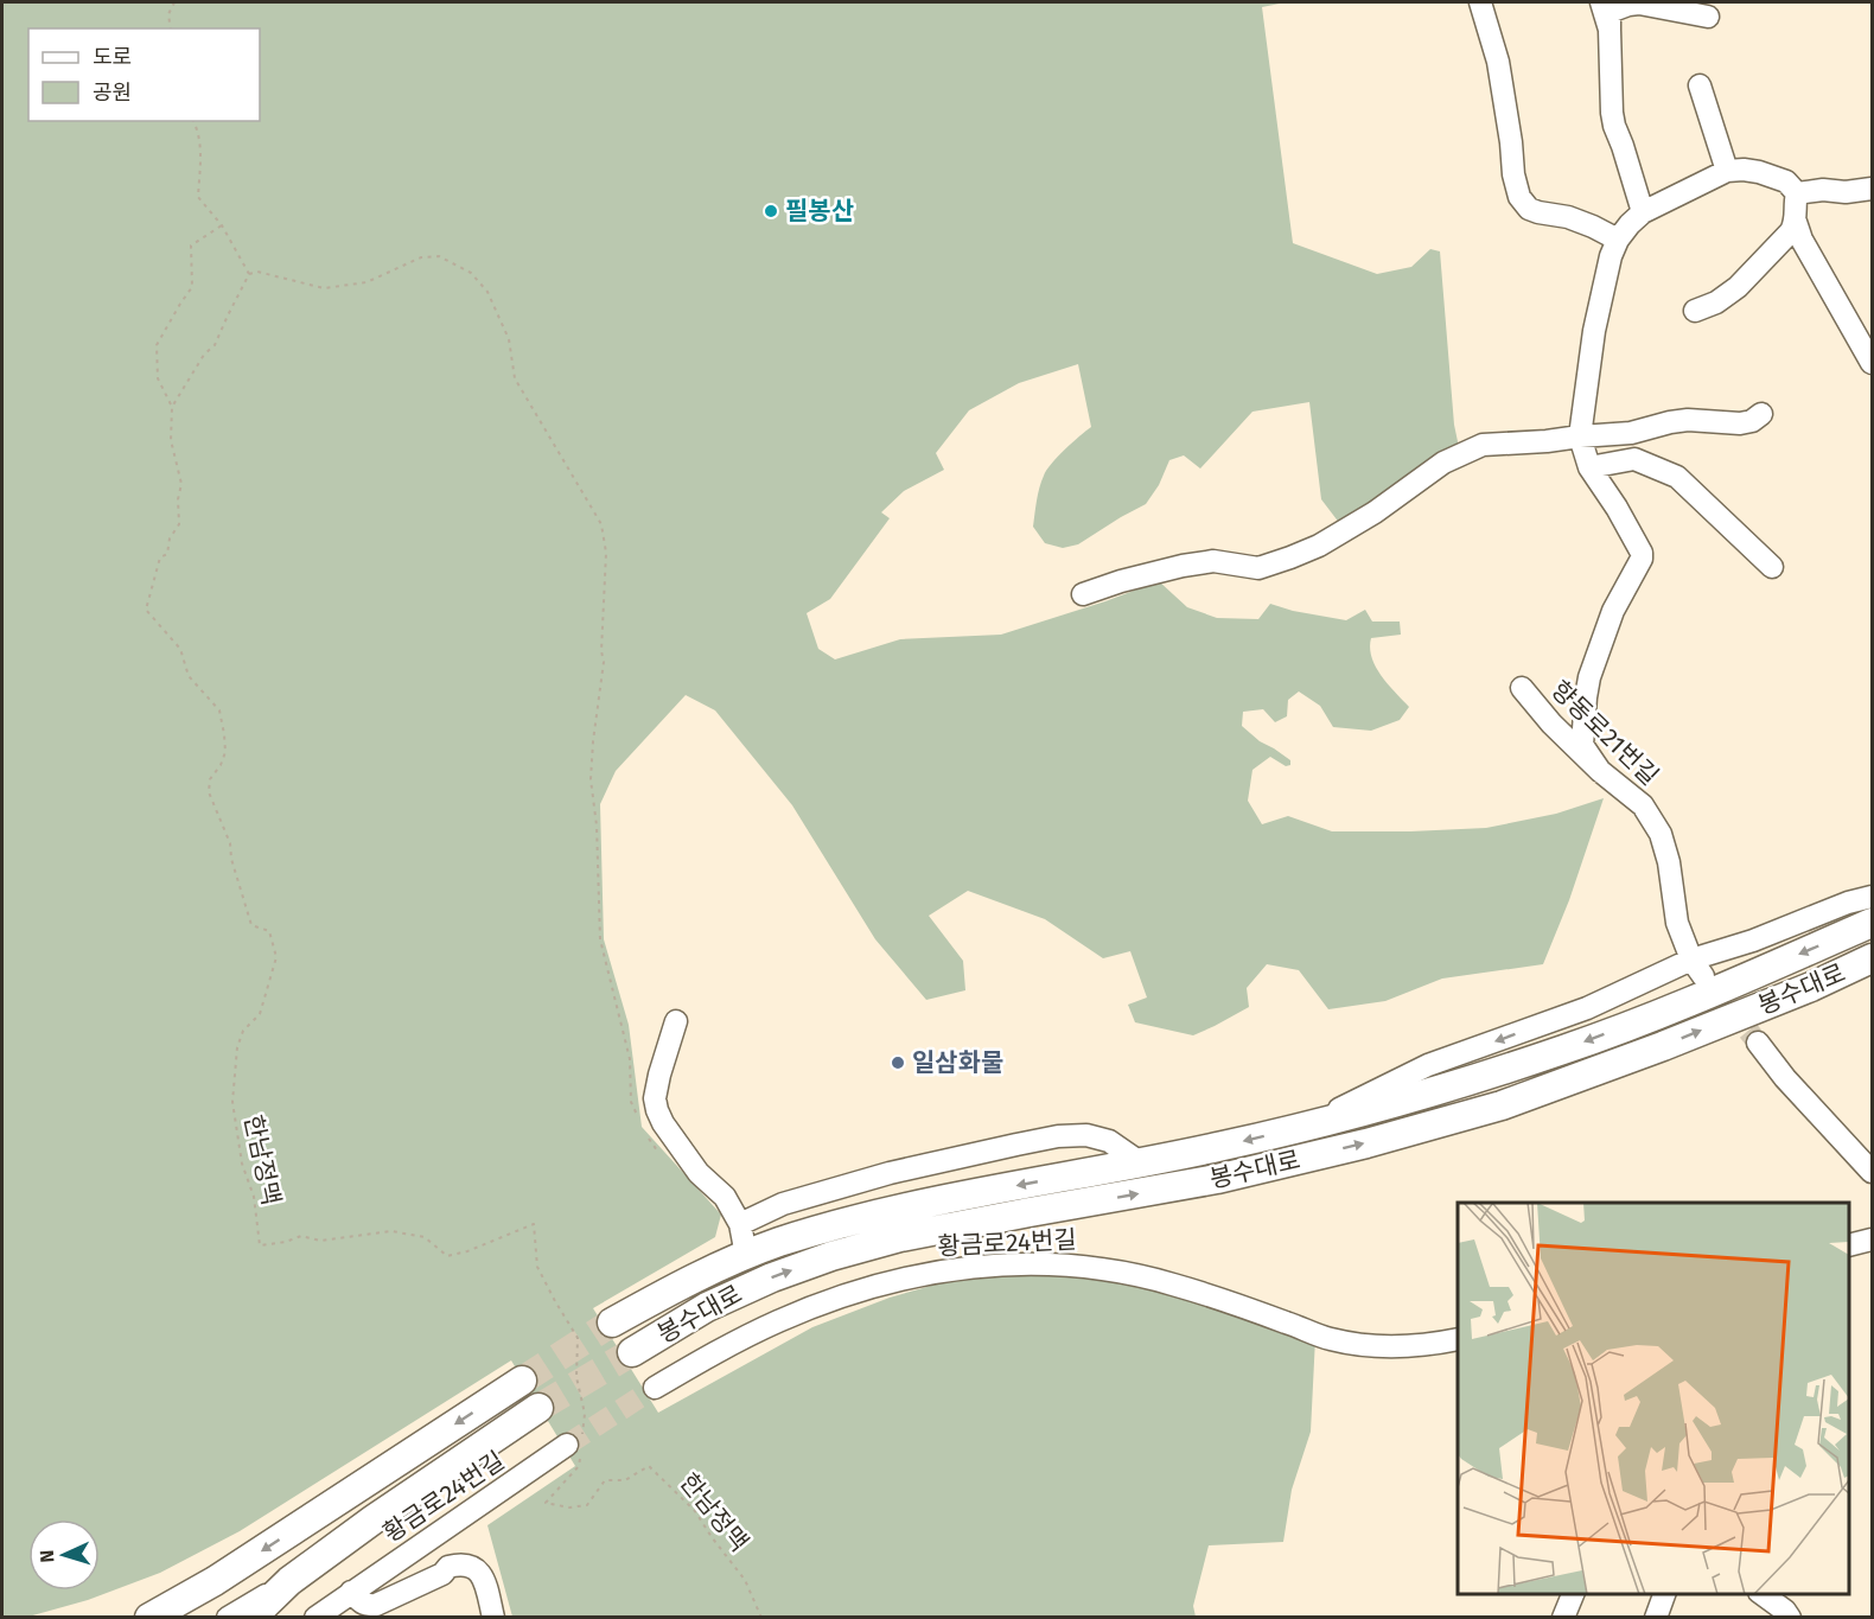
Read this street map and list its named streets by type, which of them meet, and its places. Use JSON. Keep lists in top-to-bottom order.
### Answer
{
  "streets": {
    "main road": ["봉수대로"],
    "street": ["향동로21번길", "황금로24번길"],
    "path": ["한남정맥"]
  },
  "crossings": [
    ["한남정맥", "황금로24번길"]
  ],
  "places": ["필봉산", "일삼화물"],
  "legend": ["도로", "공원"],
  "north": "left"
}
